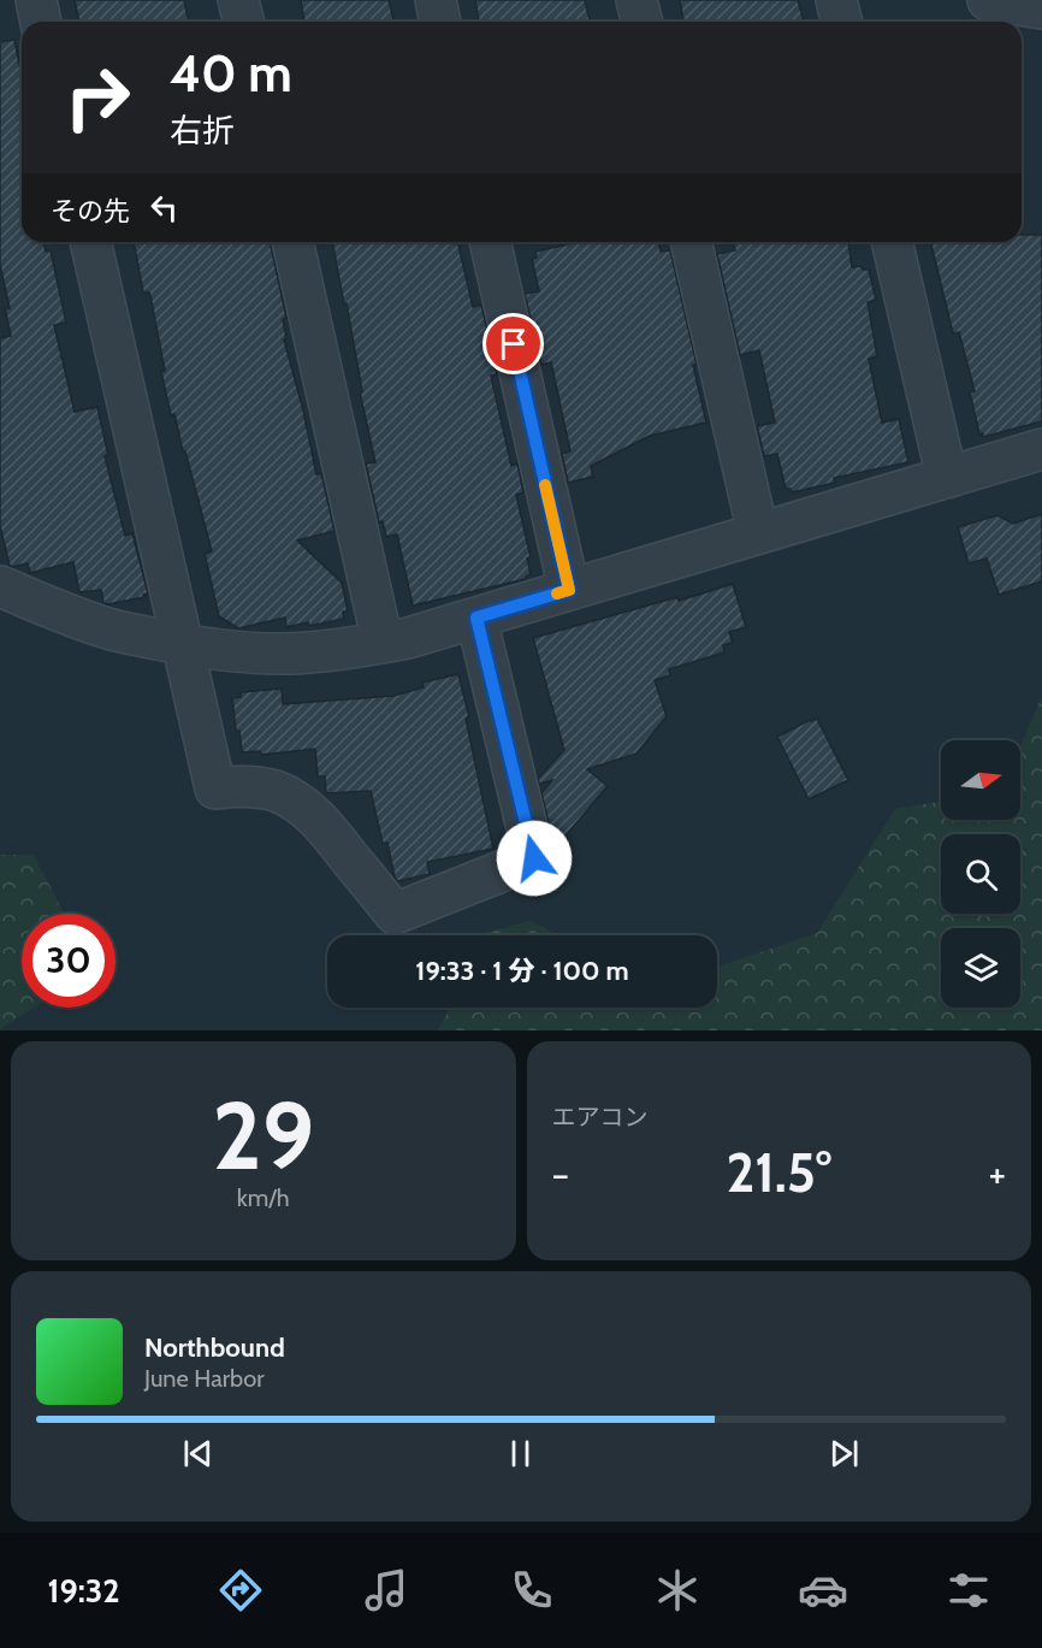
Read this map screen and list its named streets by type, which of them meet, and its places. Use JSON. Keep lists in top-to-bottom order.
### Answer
{
  "north": "right",
  "page": {
    "turn": ["40 m", "右折"],
    "then": "その先",
    "limit": "30",
    "trip": "19:33 · 1 分 · 100 m",
    "tile": [
      ["29", "km/h"],
      "エアコン"
    ],
    "heat": ["−", "21.5°", "+"],
    "song": ["Northbound", "June Harbor"],
    "tabs": "19:32"
  }
}
